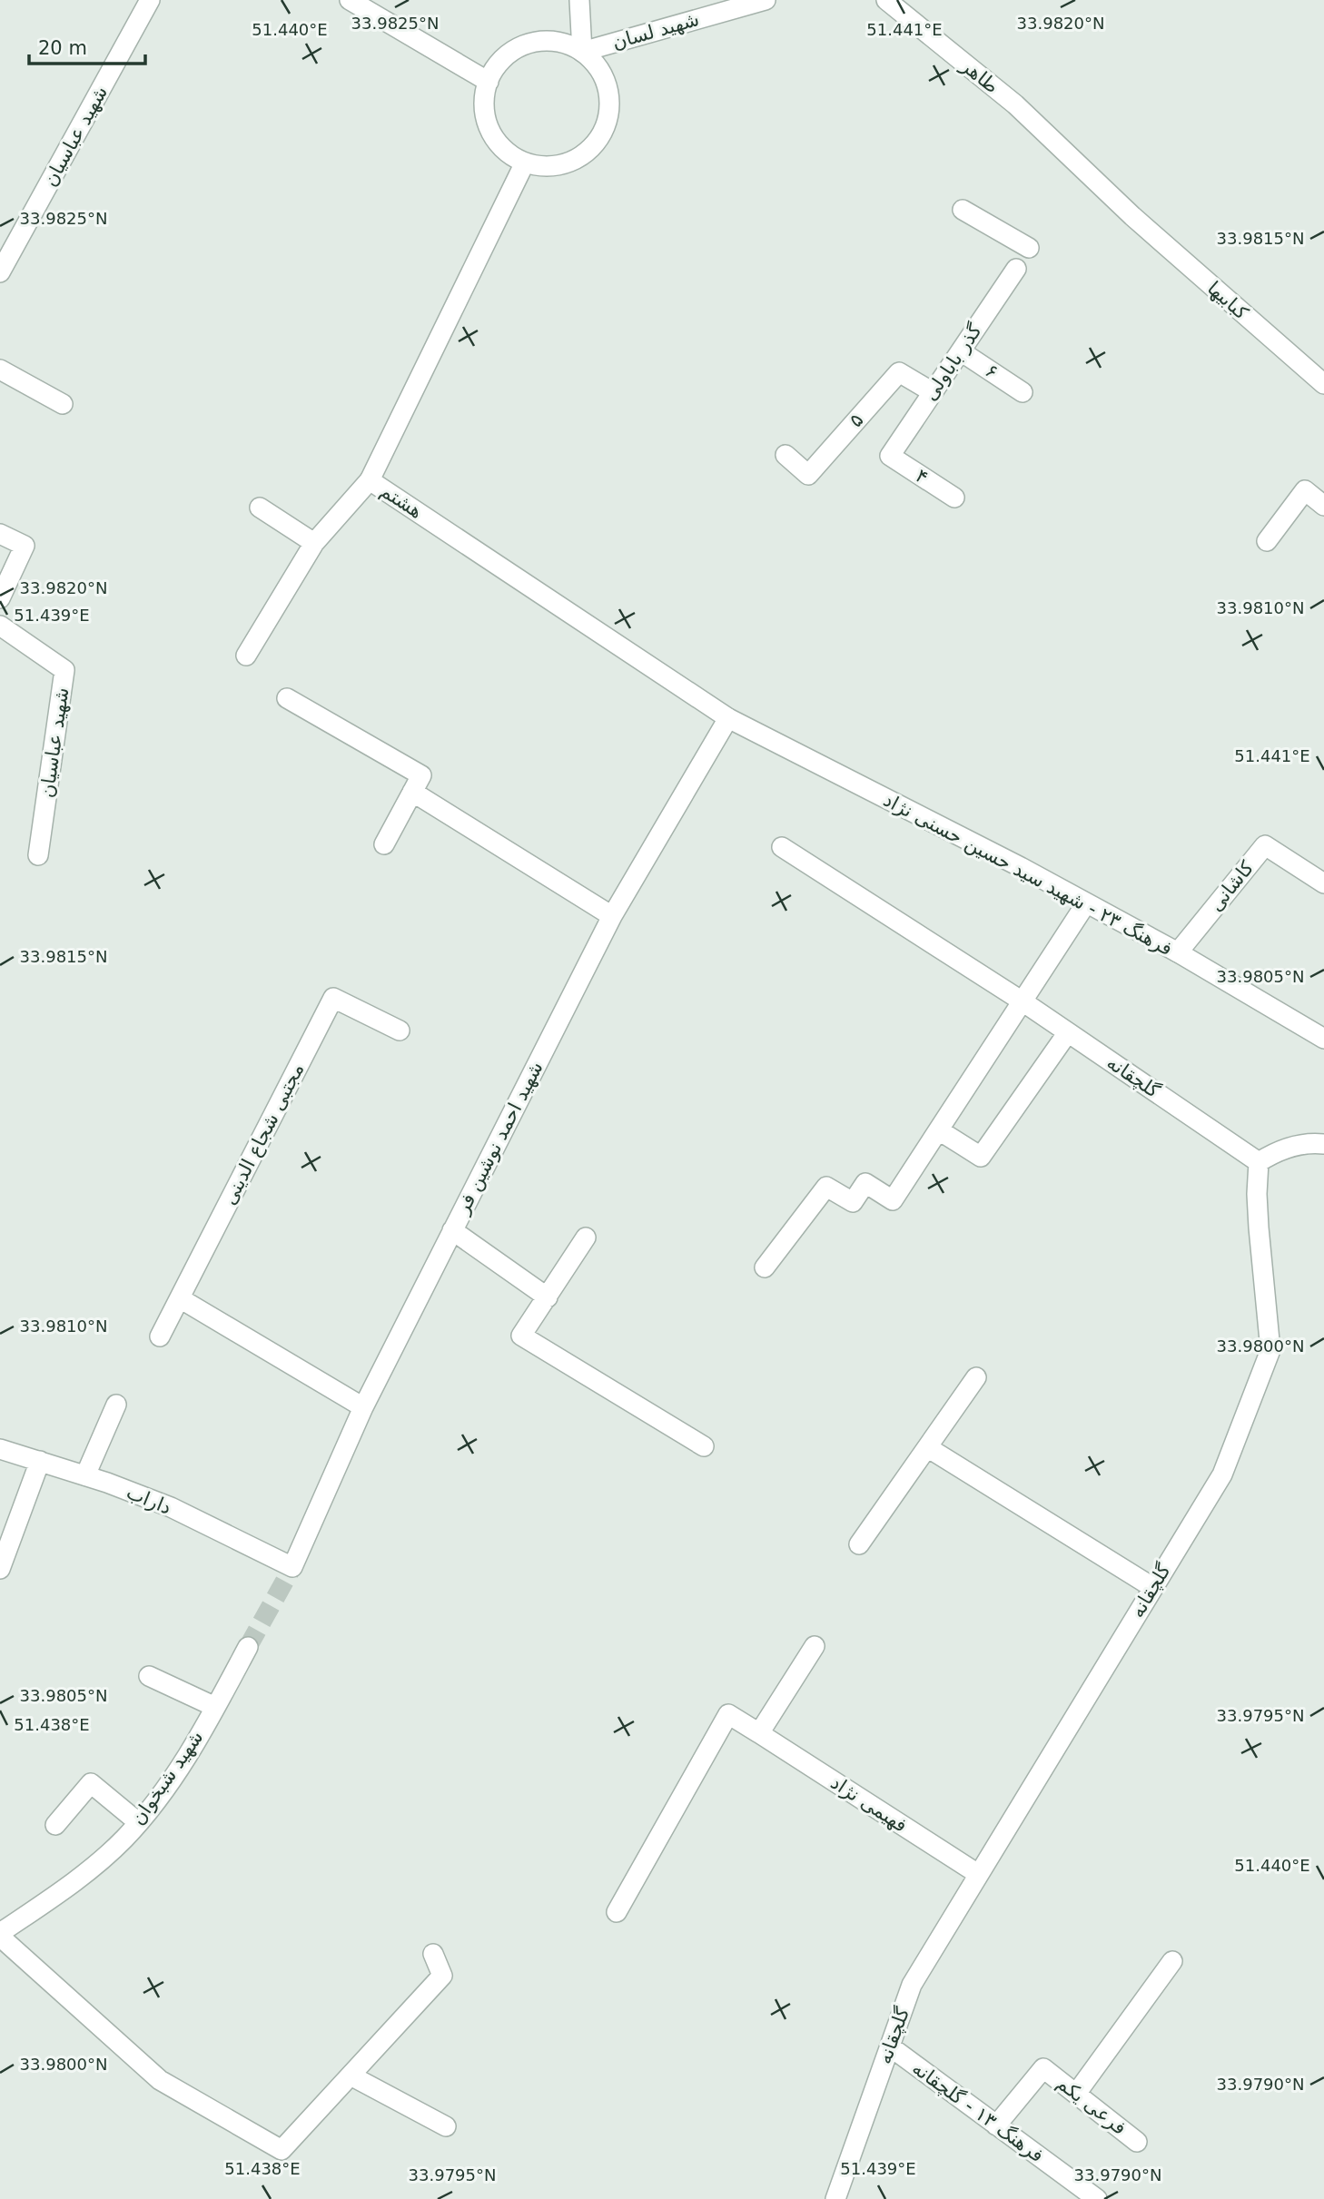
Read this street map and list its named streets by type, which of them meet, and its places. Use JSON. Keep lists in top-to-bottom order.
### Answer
{
  "streets": {
    "street": [
      "شهید لسان",
      "طاهر",
      "شهید عباسیان",
      "کبابیها",
      "گذر باباولی",
      "۶",
      "۵",
      "۴",
      "هشتم",
      "فرهنگ ۲۳ - شهید سید حسین حسنی نژاد",
      "کاشانی",
      "گلچقانه",
      "مجتبی شجاع الدینی",
      "شهید احمد نوشین فر",
      "داراب",
      "شهید شبخوان",
      "فهیمی نژاد",
      "فرعی یکم",
      "فرهنگ ۱۳ - گلچقانه"
    ]
  },
  "crossings": [
    ["شهید لسان", "هشتم"],
    ["طاهر", "کبابیها"],
    ["گذر باباولی", "۶"],
    ["گذر باباولی", "۵"],
    ["گذر باباولی", "۴"],
    ["هشتم", "فرهنگ ۲۳ - شهید سید حسین حسنی نژاد"],
    ["هشتم", "شهید احمد نوشین فر"],
    ["فرهنگ ۲۳ - شهید سید حسین حسنی نژاد", "کاشانی"],
    ["فرهنگ ۲۳ - شهید سید حسین حسنی نژاد", "شهید احمد نوشین فر"],
    ["گلچقانه", "فهیمی نژاد"],
    ["گلچقانه", "فرهنگ ۱۳ - گلچقانه"],
    ["شهید احمد نوشین فر", "داراب"],
    ["فرعی یکم", "فرهنگ ۱۳ - گلچقانه"]
  ],
  "scale_bar": "20 m",
  "coordinates": [
    "33.9825°N",
    "33.9820°N",
    "51.440°E",
    "51.441°E",
    "33.9815°N",
    "33.9810°N",
    "51.439°E",
    "33.9805°N",
    "33.9800°N",
    "33.9795°N",
    "51.438°E",
    "33.9790°N"
  ]
}
